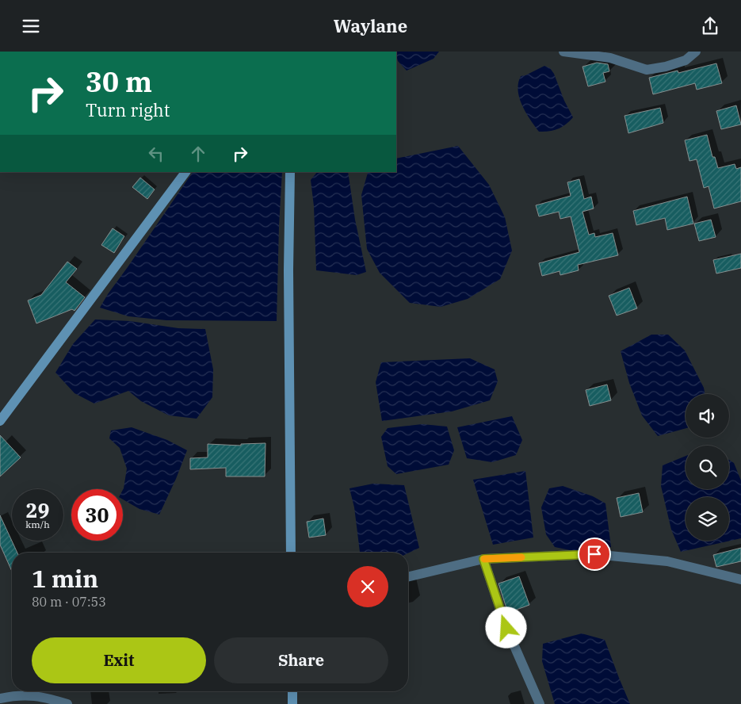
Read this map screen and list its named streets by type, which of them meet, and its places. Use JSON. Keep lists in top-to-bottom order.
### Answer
{
  "page": {
    "header": "Waylane",
    "turn": ["30 m", "Turn right"],
    "speed": "29 km/h",
    "limit": "30",
    "heading": ["1 min", "80 m · 07:53"],
    "buttons": ["Exit", "Share"]
  }
}
